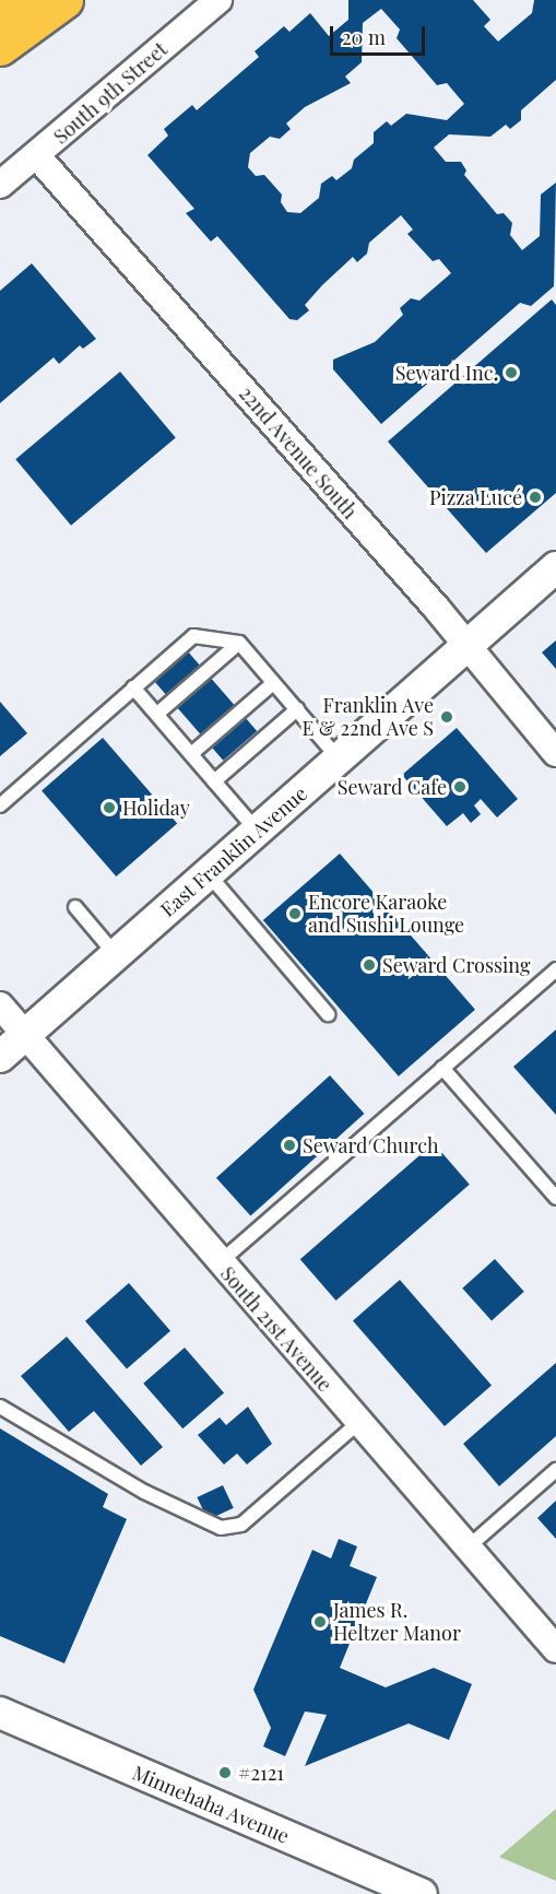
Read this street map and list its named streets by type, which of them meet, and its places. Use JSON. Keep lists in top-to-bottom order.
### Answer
{
  "streets": {
    "street": [
      "South 9th Street",
      "22nd Avenue South",
      "East Franklin Avenue",
      "South 21st Avenue",
      "Minnehaha Avenue"
    ]
  },
  "crossings": [
    ["South 9th Street", "22nd Avenue South"],
    ["22nd Avenue South", "East Franklin Avenue"],
    ["East Franklin Avenue", "South 21st Avenue"]
  ],
  "places": [
    "Seward Inc.",
    "Pizza Lucé",
    "Franklin Ave E & 22nd Ave S",
    "Seward Cafe",
    "Holiday",
    "Encore Karaoke and Sushi Lounge",
    "Seward Crossing",
    "Seward Church",
    "James R. Heltzer Manor",
    "#2121"
  ],
  "scale_bar": "20 m"
}
